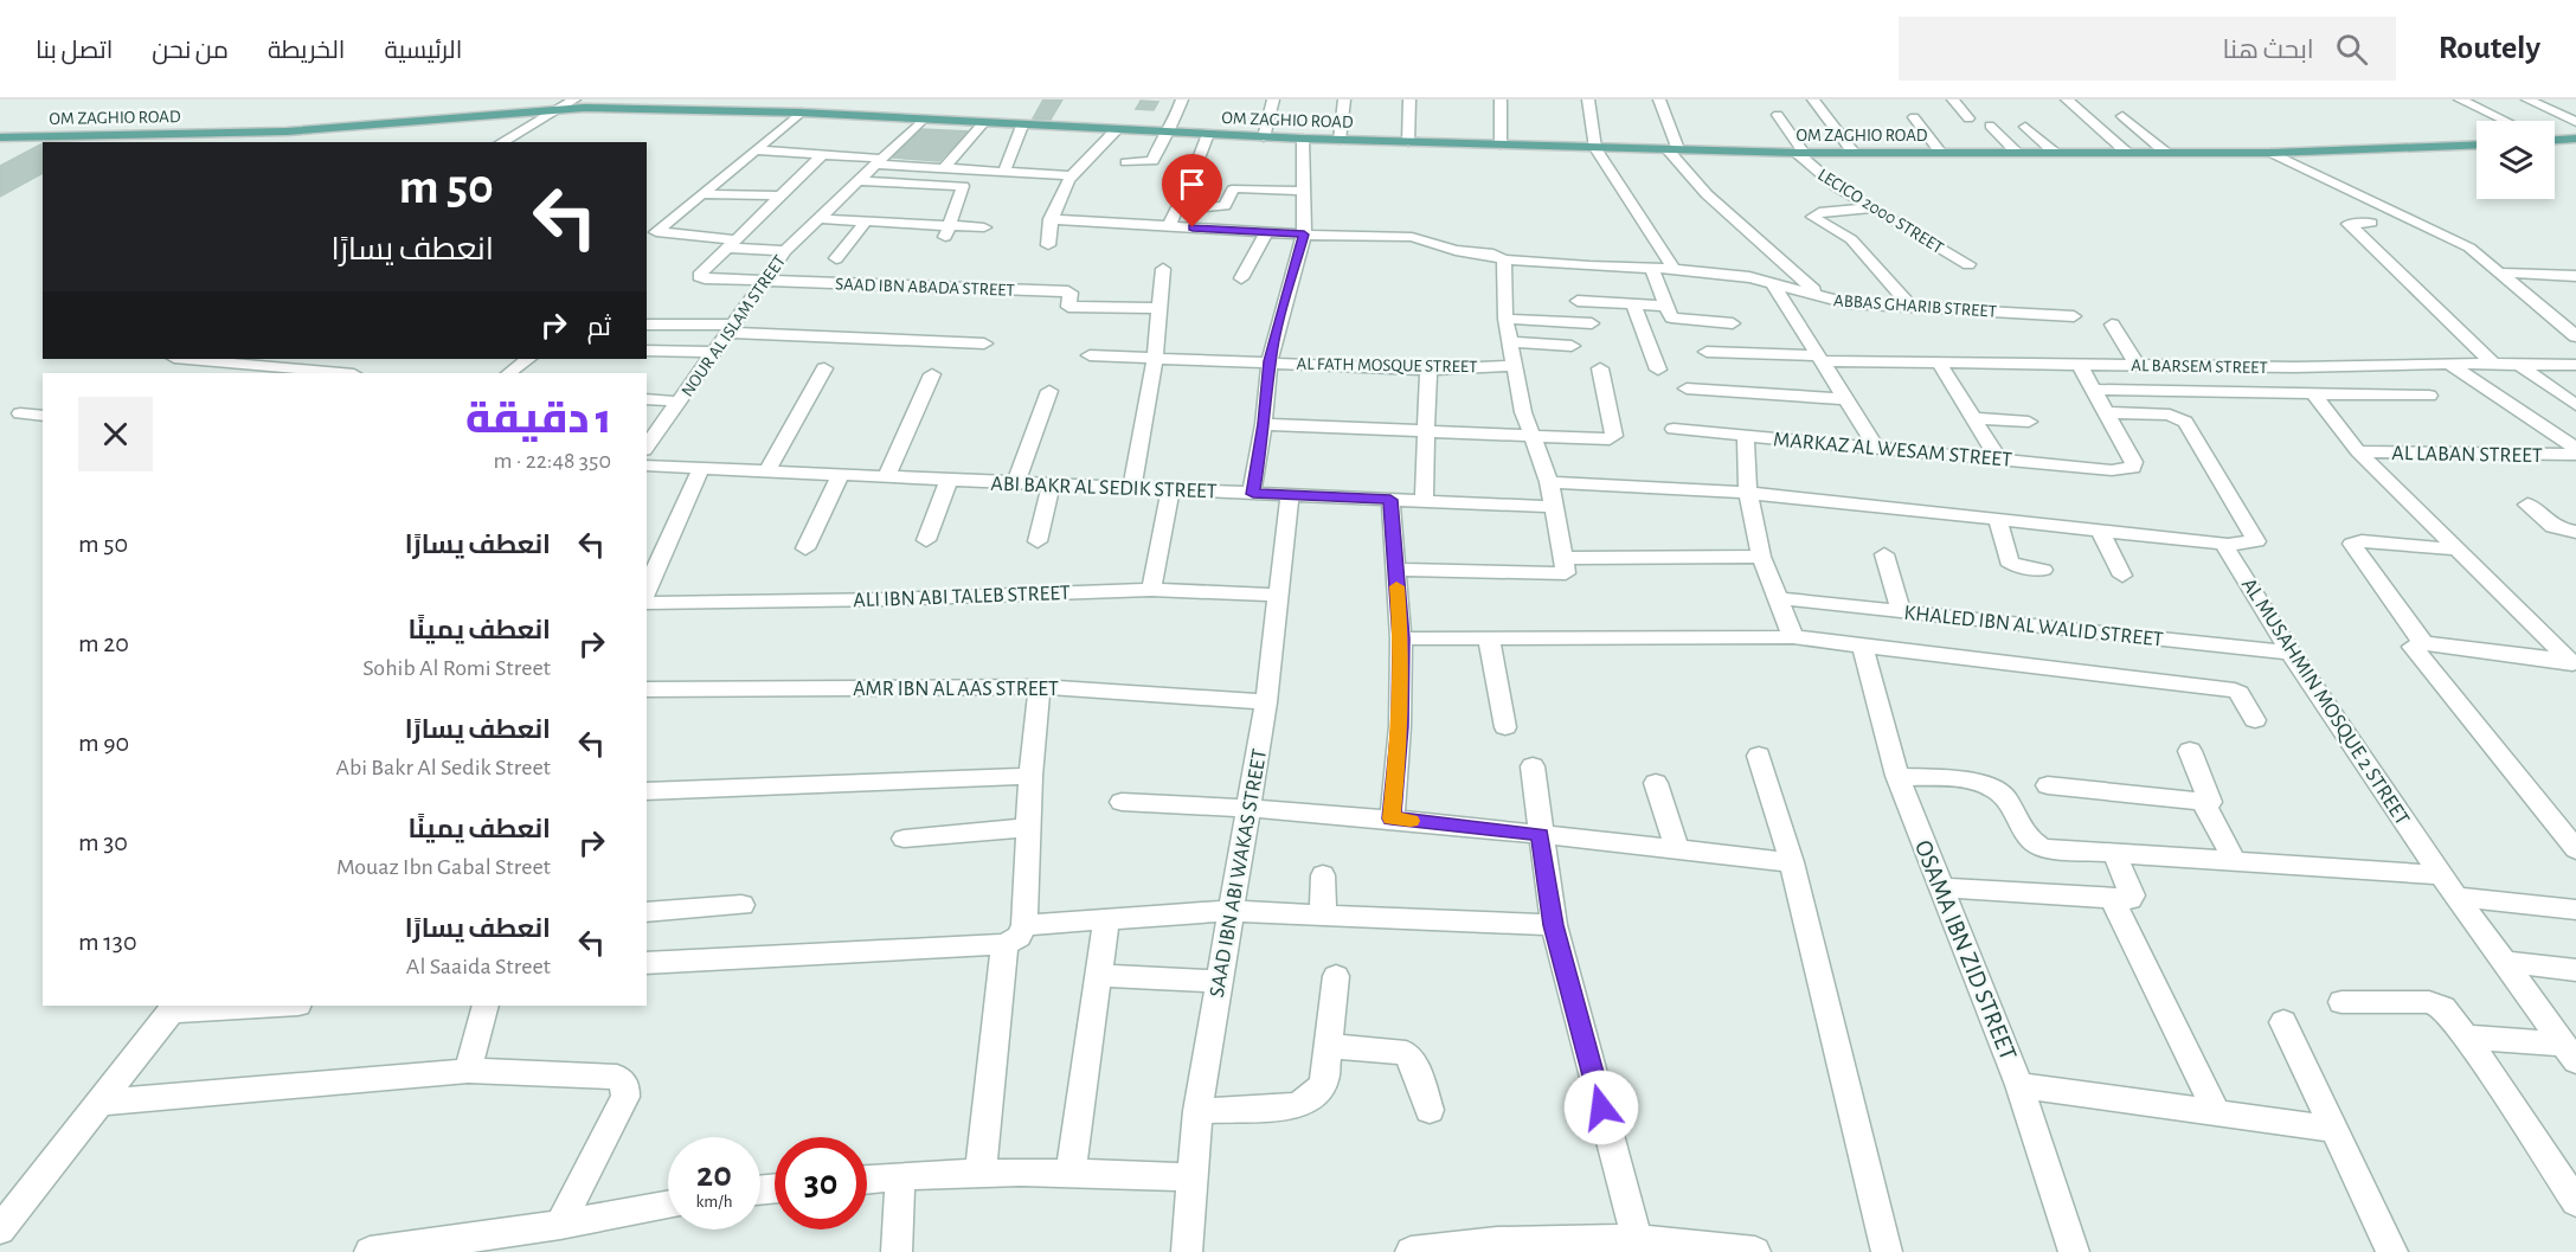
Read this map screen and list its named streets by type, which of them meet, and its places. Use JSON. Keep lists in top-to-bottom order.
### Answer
{
  "streets": {
    "main road": ["OM ZAGHIO ROAD"],
    "street": [
      "LECICO 2000 STREET",
      "SAAD IBN ABADA STREET",
      "ABBAS GHARIB STREET",
      "NOUR AL ISLAM STREET",
      "AL FATH MOSQUE STREET",
      "AL BARSEM STREET",
      "MARKAZ AL WESAM STREET",
      "AL LABAN STREET",
      "ABI BAKR AL SEDIK STREET",
      "ALI IBN ABI TALEB STREET",
      "KHALED IBN AL WALID STREET",
      "AMR IBN AL AAS STREET",
      "AL MUSAHMIN MOSQUE 2 STREET",
      "SAAD IBN ABI WAKAS STREET",
      "OSAMA IBN ZID STREET"
    ]
  },
  "crossings": [
    ["OM ZAGHIO ROAD", "LECICO 2000 STREET"],
    ["OM ZAGHIO ROAD", "NOUR AL ISLAM STREET"],
    ["SAAD IBN ABADA STREET", "NOUR AL ISLAM STREET"],
    ["MARKAZ AL WESAM STREET", "AL MUSAHMIN MOSQUE 2 STREET"],
    ["ABI BAKR AL SEDIK STREET", "SAAD IBN ABI WAKAS STREET"],
    ["ALI IBN ABI TALEB STREET", "SAAD IBN ABI WAKAS STREET"],
    ["KHALED IBN AL WALID STREET", "AL MUSAHMIN MOSQUE 2 STREET"],
    ["AMR IBN AL AAS STREET", "SAAD IBN ABI WAKAS STREET"]
  ],
  "page": {
    "header": "Routely",
    "search": "ابحث هنا",
    "nav": [
      "الرئيسية",
      "الخريطة",
      "من نحن",
      "اتصل بنا"
    ],
    "turn": ["50 m", "انعطف يسارًا"],
    "then": "ثم",
    "heading": ["1 دقيقة", "350 m · 22:48"],
    "list": [
      {
        "name": "انعطف يسارًا",
        "value": "50 m"
      },
      {
        "name": "انعطف يمينًا",
        "note": "Sohib Al Romi Street",
        "value": "20 m"
      },
      {
        "name": "انعطف يسارًا",
        "note": "Abi Bakr Al Sedik Street",
        "value": "90 m"
      },
      {
        "name": "انعطف يمينًا",
        "note": "Mouaz Ibn Gabal Street",
        "value": "30 m"
      },
      {
        "name": "انعطف يسارًا",
        "note": "Al Saaida Street",
        "value": "130 m"
      }
    ],
    "speed": "20 km/h",
    "limit": "30"
  }
}
